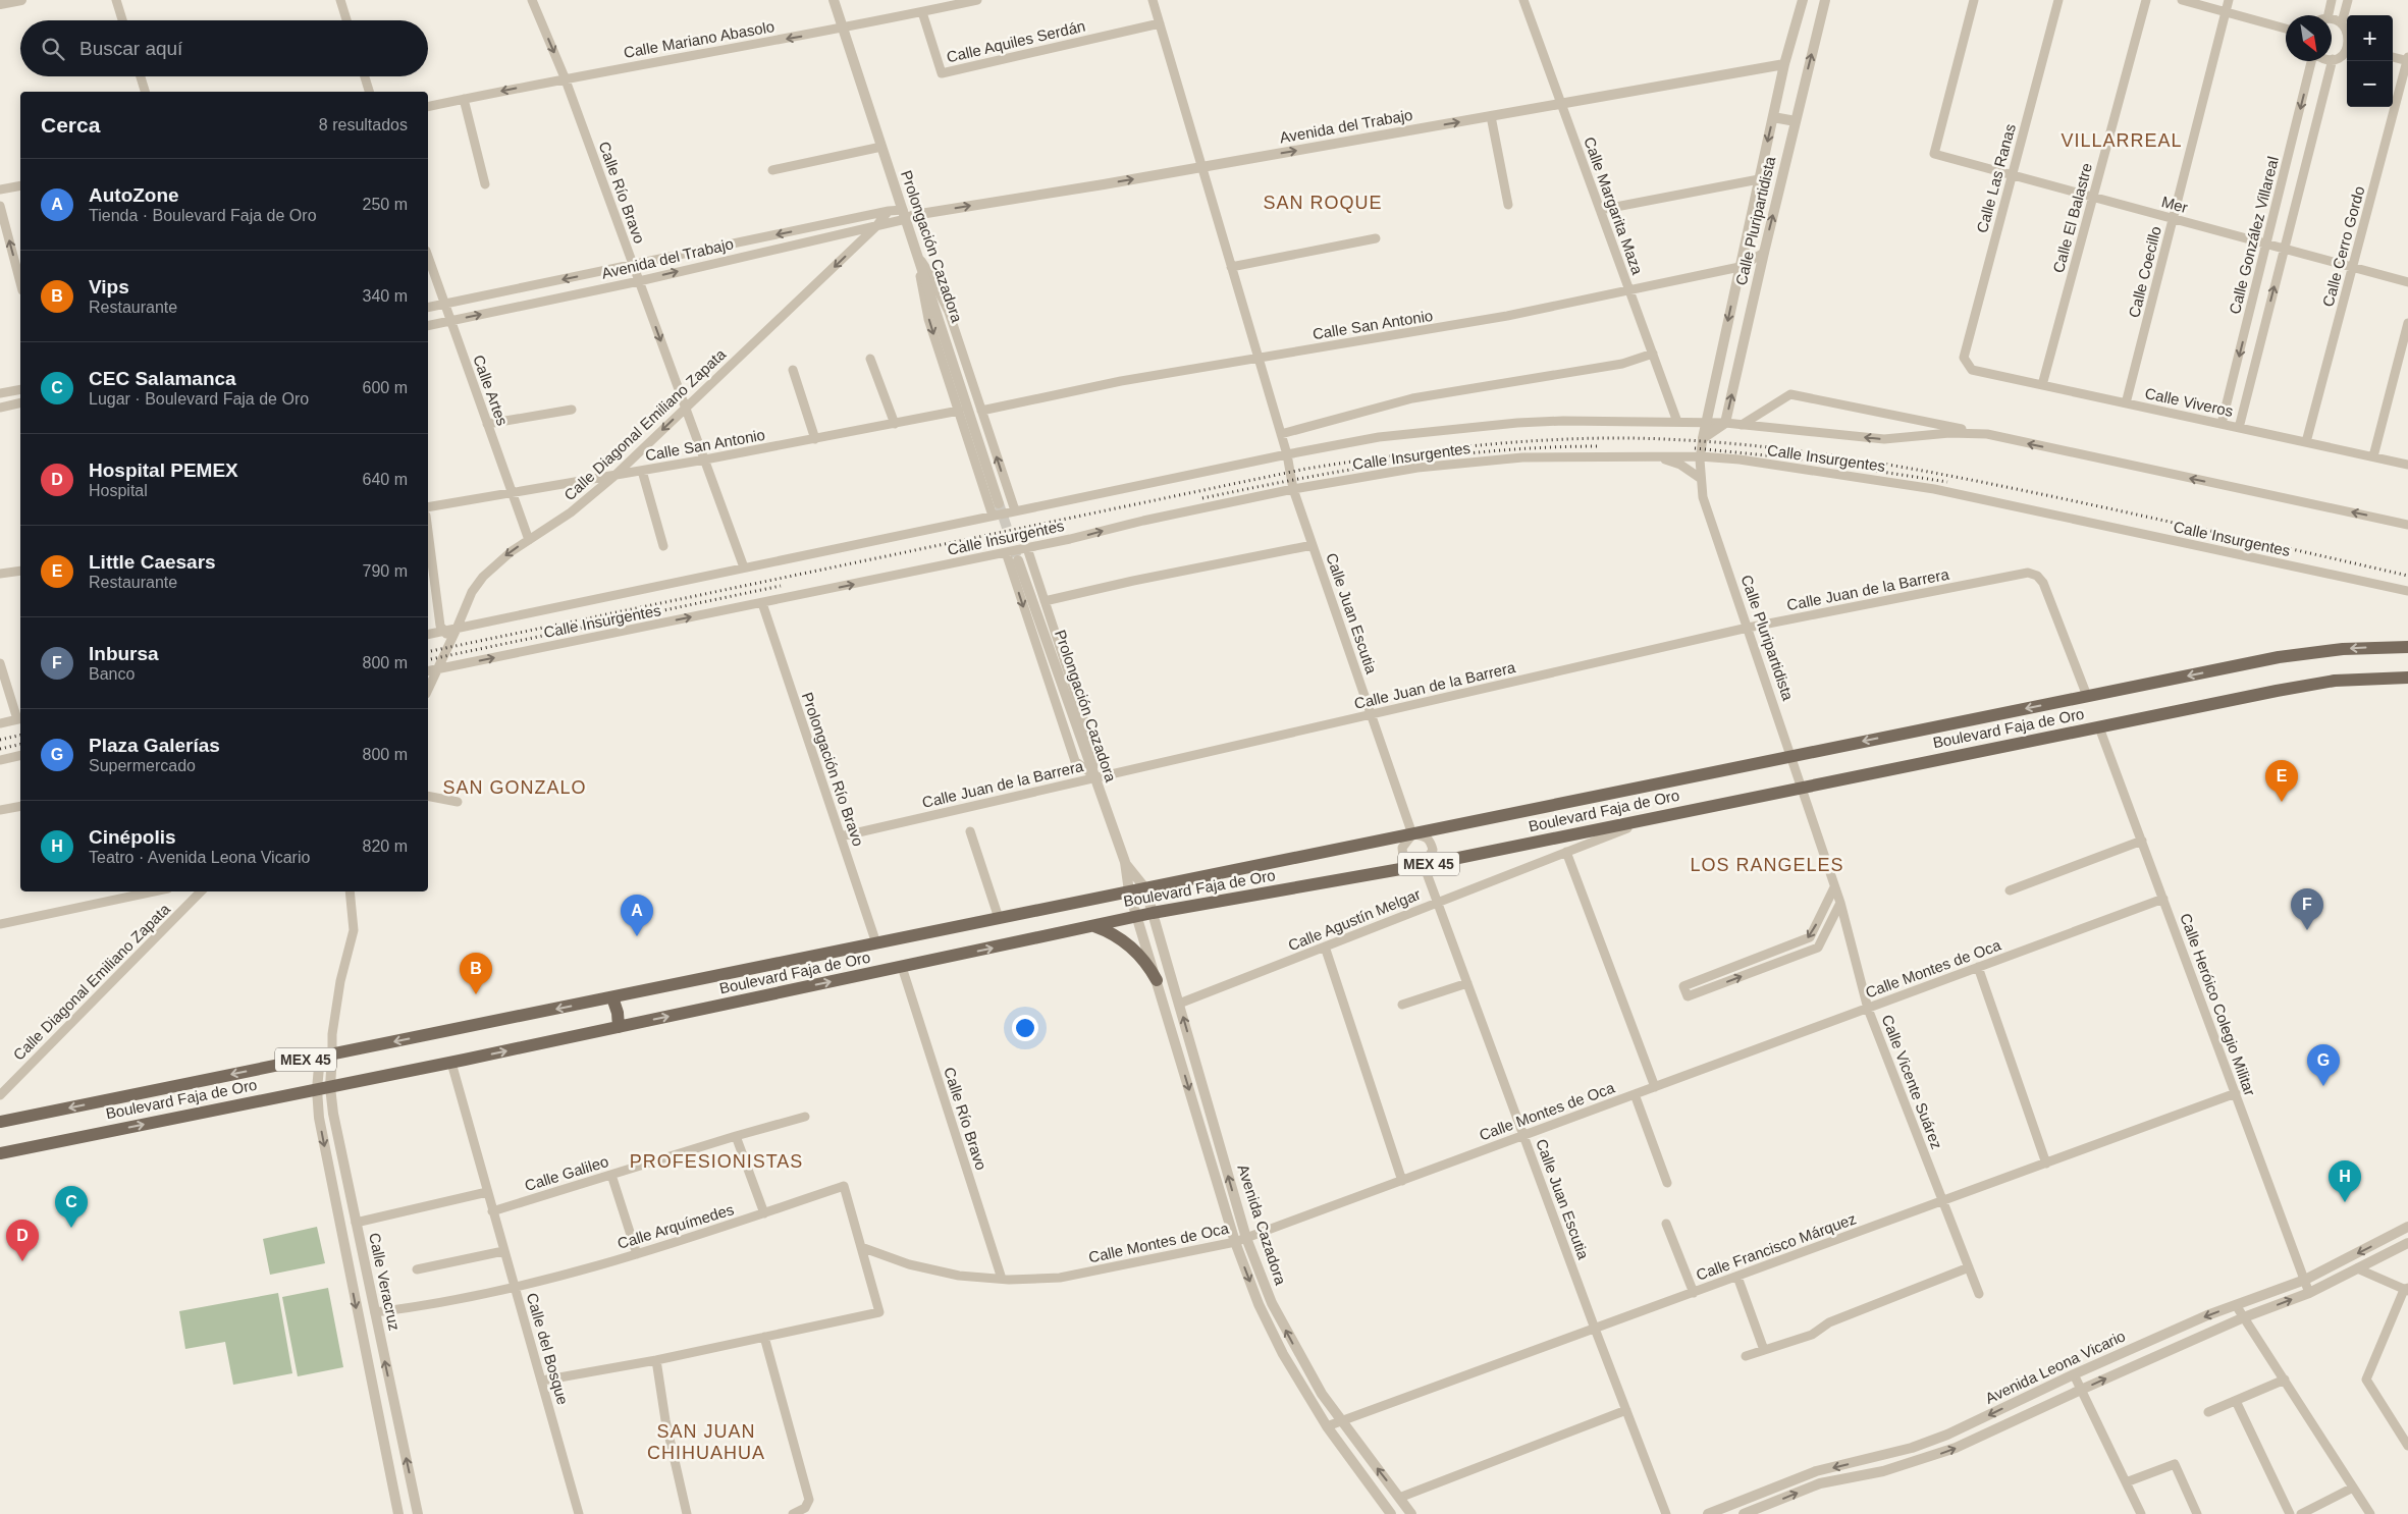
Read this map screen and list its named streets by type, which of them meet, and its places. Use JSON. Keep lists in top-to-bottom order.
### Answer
{
  "streets": {
    "main road": ["Boulevard Faja de Oro", "MEX 45"],
    "street": [
      "Calle Mariano Abasolo",
      "Calle Aquiles Serdán",
      "Avenida del Trabajo",
      "Calle Las Ranas",
      "Calle Río Bravo",
      "Mer",
      "Calle Margarita Maza",
      "Calle El Balastre",
      "Calle Pluripartidista",
      "Calle González Villareal",
      "Prolongación Cazadora",
      "Calle Cerro Gordo",
      "Calle Coecillo",
      "Calle San Antonio",
      "Calle Artes",
      "Calle Viveros",
      "Calle Diagonal Emiliano Zapata",
      "Calle Insurgentes",
      "Calle Juan de la Barrera",
      "Calle Juan Escutia",
      "Prolongación Río Bravo",
      "Calle Agustín Melgar",
      "Calle Montes de Oca",
      "Calle Heróico Colegio Militar",
      "Calle Vicente Suárez",
      "Calle Galileo",
      "Avenida Cazadora",
      "Calle Arquímedes",
      "Calle Francisco Márquez",
      "Calle Veracruz",
      "Calle del Bosque",
      "Avenida Leona Vicario"
    ]
  },
  "crossings": [
    ["Calle Mariano Abasolo", "Calle Aquiles Serdán"],
    ["Calle Mariano Abasolo", "Calle Río Bravo"],
    ["Calle Mariano Abasolo", "Prolongación Cazadora"],
    ["Calle Aquiles Serdán", "Calle Juan Escutia"],
    ["Avenida del Trabajo", "Calle Río Bravo"],
    ["Avenida del Trabajo", "Calle Margarita Maza"],
    ["Avenida del Trabajo", "Calle Pluripartidista"],
    ["Avenida del Trabajo", "Prolongación Cazadora"],
    ["Avenida del Trabajo", "Calle Artes"],
    ["Avenida del Trabajo", "Calle Diagonal Emiliano Zapata"],
    ["Avenida del Trabajo", "Calle Juan Escutia"],
    ["Calle Las Ranas", "Mer"],
    ["Calle Las Ranas", "Calle Viveros"],
    ["Calle Río Bravo", "Calle San Antonio"],
    ["Calle Río Bravo", "Calle Diagonal Emiliano Zapata"],
    ["Calle Río Bravo", "Calle Insurgentes"],
    ["Calle Río Bravo", "Boulevard Faja de Oro"],
    ["Calle Río Bravo", "Calle Montes de Oca"],
    ["Mer", "Calle El Balastre"],
    ["Mer", "Calle González Villareal"],
    ["Mer", "Calle Cerro Gordo"],
    ["Mer", "Calle Coecillo"],
    ["Calle Margarita Maza", "Calle San Antonio"],
    ["Calle Margarita Maza", "Calle Insurgentes"],
    ["Calle El Balastre", "Calle Viveros"],
    ["Calle Pluripartidista", "Calle San Antonio"],
    ["Calle Pluripartidista", "Calle Insurgentes"],
    ["Calle Pluripartidista", "Calle Juan de la Barrera"],
    ["Calle Pluripartidista", "Boulevard Faja de Oro"],
    ["Calle Pluripartidista", "Calle Vicente Suárez"],
    ["Calle González Villareal", "Calle Viveros"],
    ["Prolongación Cazadora", "Calle Juan de la Barrera"],
    ["Prolongación Cazadora", "Boulevard Faja de Oro"],
    ["Prolongación Cazadora", "Avenida Cazadora"],
    ["Calle Cerro Gordo", "Calle Viveros"],
    ["Calle Coecillo", "Calle Viveros"],
    ["Calle San Antonio", "Calle Artes"],
    ["Calle San Antonio", "Calle Diagonal Emiliano Zapata"],
    ["Calle San Antonio", "Calle Juan Escutia"],
    ["Calle Artes", "Calle Diagonal Emiliano Zapata"],
    ["Calle Diagonal Emiliano Zapata", "Calle Insurgentes"],
    ["Calle Insurgentes", "Calle Juan Escutia"],
    ["Calle Insurgentes", "Prolongación Río Bravo"],
    ["Calle Juan de la Barrera", "Calle Juan Escutia"],
    ["Calle Juan de la Barrera", "Boulevard Faja de Oro"],
    ["Calle Juan de la Barrera", "Prolongación Río Bravo"],
    ["Calle Juan Escutia", "Boulevard Faja de Oro"],
    ["Calle Juan Escutia", "Calle Agustín Melgar"],
    ["Calle Juan Escutia", "Calle Montes de Oca"],
    ["Calle Juan Escutia", "Calle Francisco Márquez"],
    ["Boulevard Faja de Oro", "Prolongación Río Bravo"],
    ["Boulevard Faja de Oro", "Calle Agustín Melgar"],
    ["Boulevard Faja de Oro", "Calle Heróico Colegio Militar"],
    ["Boulevard Faja de Oro", "Calle Vicente Suárez"],
    ["Boulevard Faja de Oro", "Avenida Cazadora"],
    ["Boulevard Faja de Oro", "Calle Veracruz"],
    ["Boulevard Faja de Oro", "Calle del Bosque"],
    ["Calle Agustín Melgar", "Avenida Cazadora"],
    ["Calle Montes de Oca", "Calle Heróico Colegio Militar"],
    ["Calle Montes de Oca", "Calle Vicente Suárez"],
    ["Calle Montes de Oca", "Avenida Cazadora"],
    ["Calle Montes de Oca", "Calle Arquímedes"],
    ["Calle Heróico Colegio Militar", "Calle Francisco Márquez"],
    ["Calle Heróico Colegio Militar", "Avenida Leona Vicario"],
    ["Calle Vicente Suárez", "Calle Francisco Márquez"],
    ["Calle Galileo", "Calle del Bosque"],
    ["Avenida Cazadora", "Calle Francisco Márquez"],
    ["Calle Arquímedes", "Calle Veracruz"],
    ["Calle Arquímedes", "Calle del Bosque"]
  ],
  "one_way": ["Calle Mariano Abasolo", "Calle Diagonal Emiliano Zapata"],
  "districts": [
    "VILLARREAL",
    "SAN ROQUE",
    "SAN GONZALO",
    "LOS RANGELES",
    "PROFESIONISTAS",
    "SAN JUAN CHIHUAHUA"
  ],
  "north": "bottom right",
  "page": {
    "map_buttons": ["+", "−"],
    "search": "Buscar aquí",
    "heading": ["Cerca", "8 resultados"],
    "list": [
      {
        "mark": "A",
        "name": "AutoZone",
        "note": "Tienda · Boulevard Faja de Oro",
        "value": "250 m"
      },
      {
        "mark": "B",
        "name": "Vips",
        "note": "Restaurante",
        "value": "340 m"
      },
      {
        "mark": "C",
        "name": "CEC Salamanca",
        "note": "Lugar · Boulevard Faja de Oro",
        "value": "600 m"
      },
      {
        "mark": "D",
        "name": "Hospital PEMEX",
        "note": "Hospital",
        "value": "640 m"
      },
      {
        "mark": "E",
        "name": "Little Caesars",
        "note": "Restaurante",
        "value": "790 m"
      },
      {
        "mark": "F",
        "name": "Inbursa",
        "note": "Banco",
        "value": "800 m"
      },
      {
        "mark": "G",
        "name": "Plaza Galerías",
        "note": "Supermercado",
        "value": "800 m"
      },
      {
        "mark": "H",
        "name": "Cinépolis",
        "note": "Teatro · Avenida Leona Vicario",
        "value": "820 m"
      }
    ],
    "pins": [
      "E",
      "F",
      "A",
      "B",
      "G",
      "H",
      "C",
      "D"
    ]
  }
}
